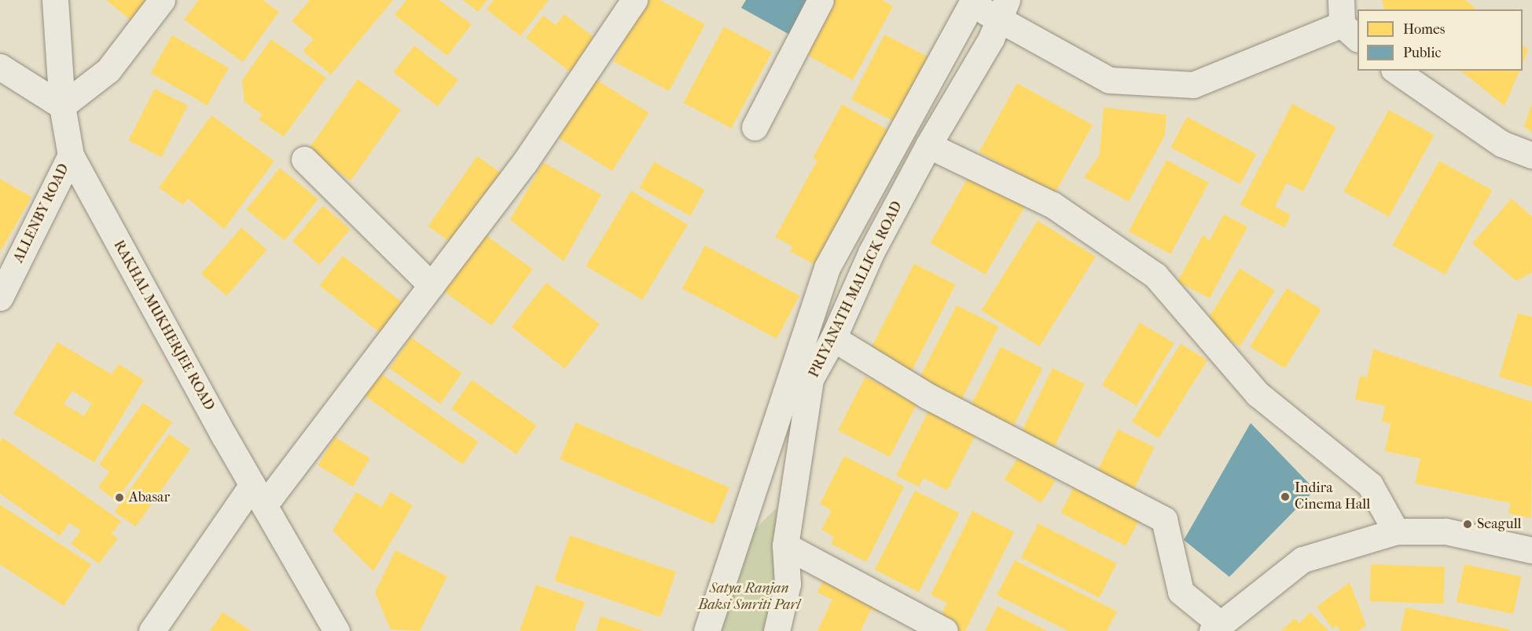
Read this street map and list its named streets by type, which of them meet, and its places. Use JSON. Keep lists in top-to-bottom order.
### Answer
{
  "streets": {
    "street": ["ALLENBY ROAD", "PRIYANATH MALLICK ROAD", "RAKHAL MUKHERJEE ROAD"]
  },
  "crossings": [
    ["ALLENBY ROAD", "RAKHAL MUKHERJEE ROAD"]
  ],
  "parks": ["Satya Ranjan Baksi Smriti Parl"],
  "places": ["Indira Cinema Hall", "Abasar", "Seagull"],
  "legend": ["Homes", "Public"]
}
